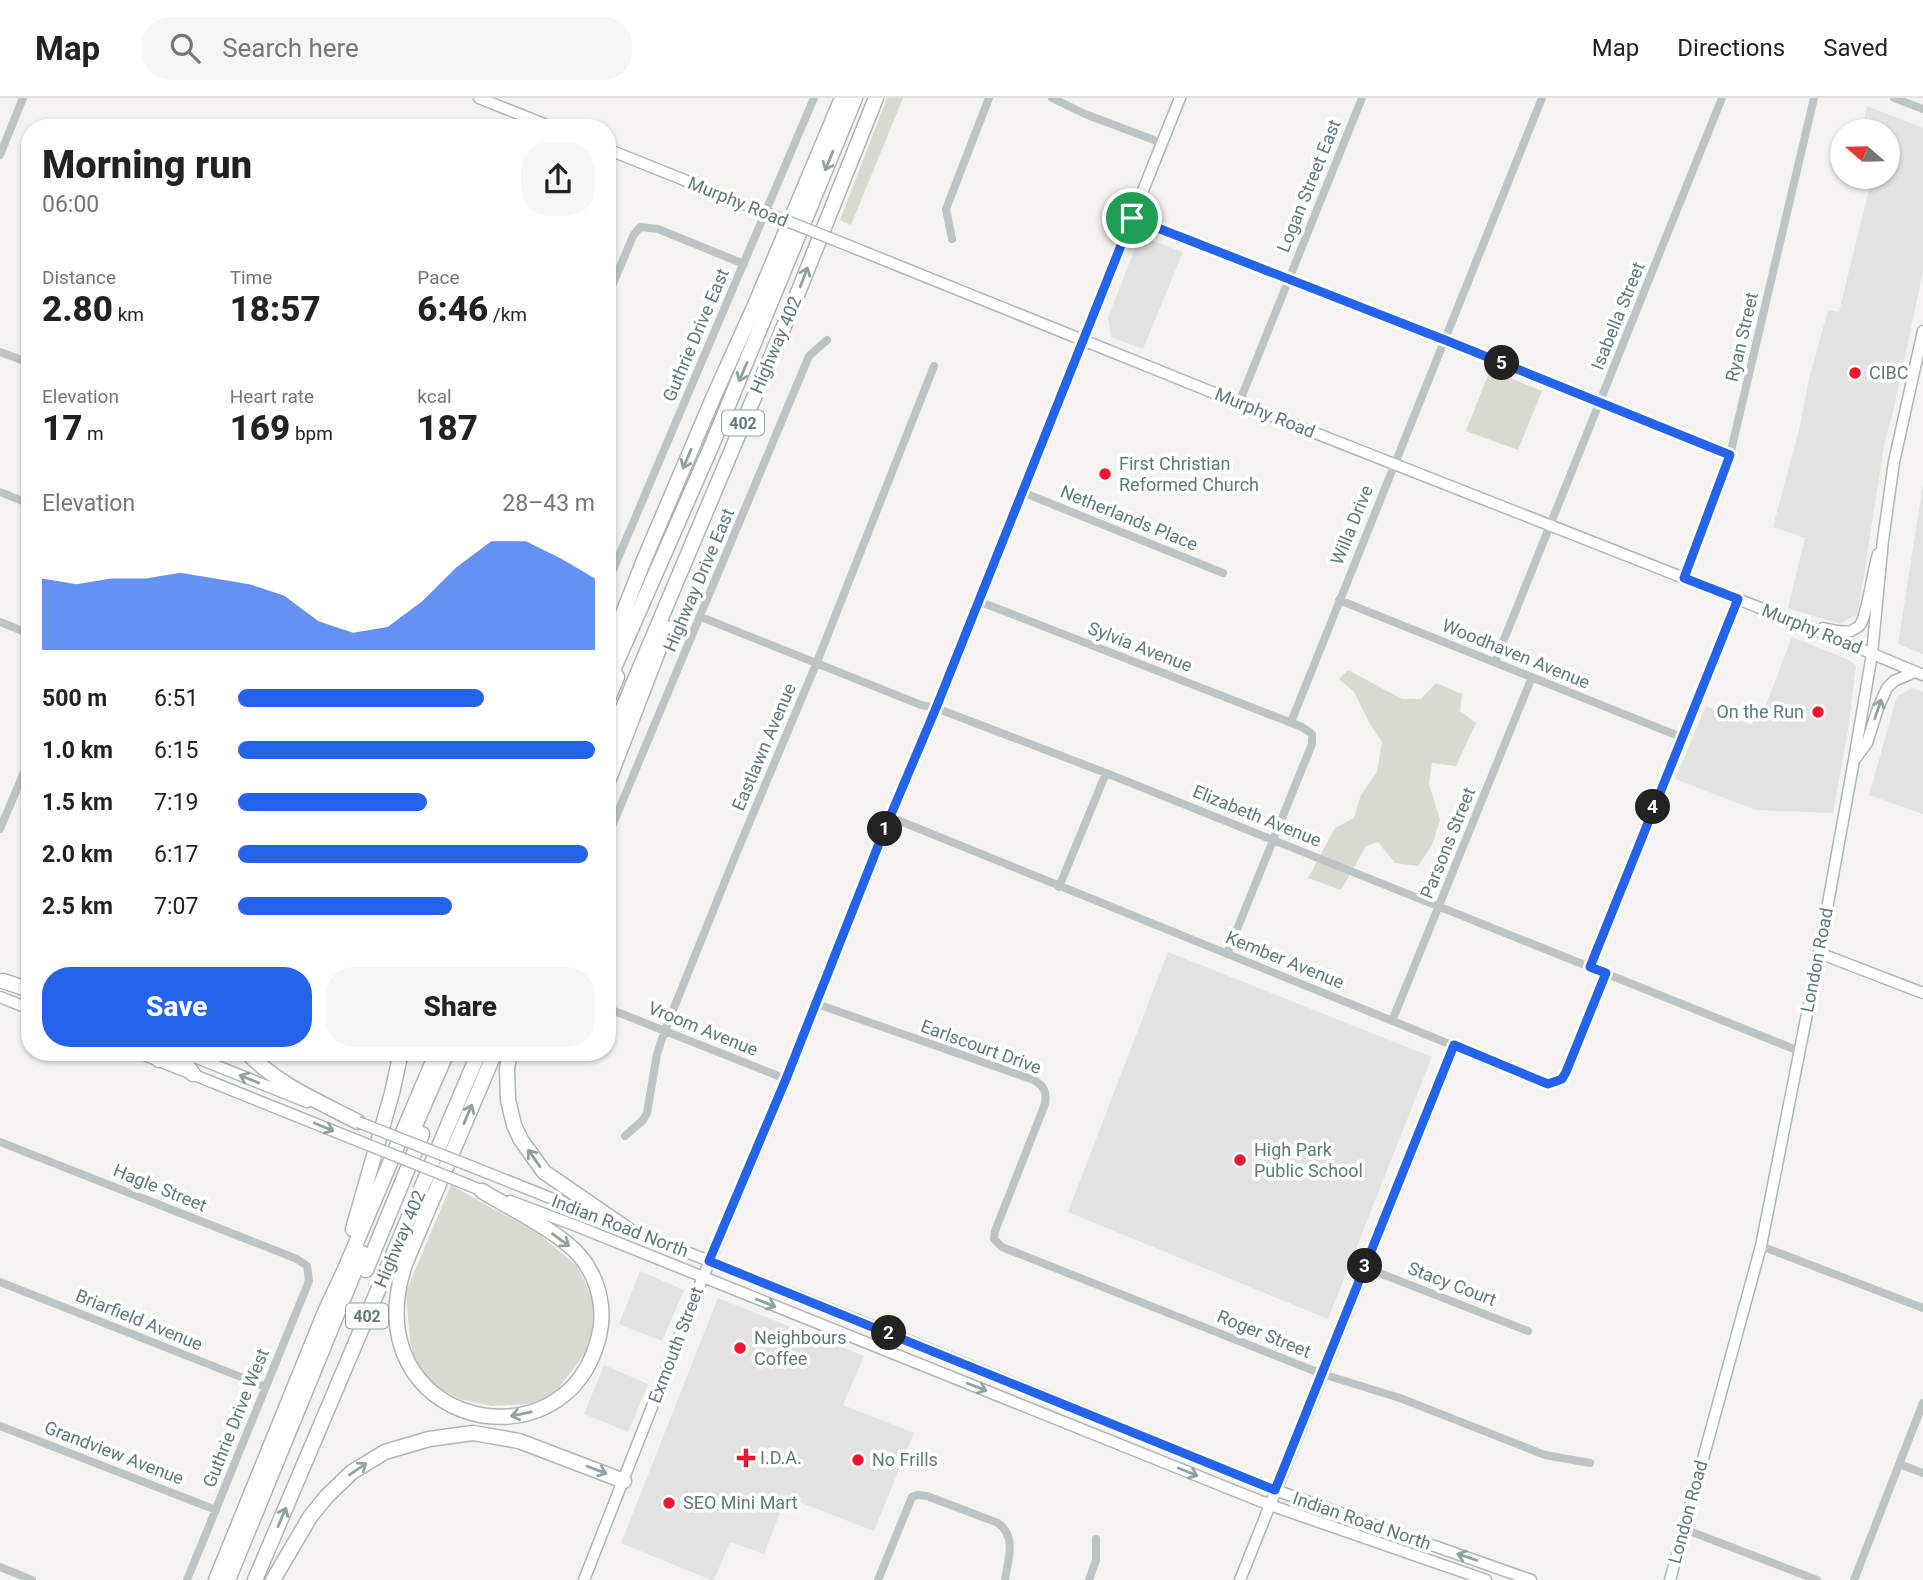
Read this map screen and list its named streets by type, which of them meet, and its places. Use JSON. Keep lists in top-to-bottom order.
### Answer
{
  "streets": {
    "highway": ["Highway 402", "402"],
    "main road": [
      "Murphy Road",
      "London Road",
      "Indian Road North",
      "Exmouth Street"
    ],
    "street": [
      "Logan Street East",
      "Isabella Street",
      "Guthrie Drive East",
      "Ryan Street",
      "Netherlands Place",
      "Willa Drive",
      "Highway Drive East",
      "Sylvia Avenue",
      "Woodhaven Avenue",
      "Eastlawn Avenue",
      "Elizabeth Avenue",
      "Parsons Street",
      "Kember Avenue",
      "Vroom Avenue",
      "Earlscourt Drive",
      "Hagle Street",
      "Stacy Court",
      "Briarfield Avenue",
      "Roger Street",
      "Guthrie Drive West",
      "Grandview Avenue"
    ]
  },
  "crossings": [
    ["Logan Street East", "Murphy Road"],
    ["Murphy Road", "Isabella Street"],
    ["Murphy Road", "Ryan Street"],
    ["Murphy Road", "Willa Drive"],
    ["Murphy Road", "London Road"],
    ["Murphy Road", "Exmouth Street"],
    ["Isabella Street", "Woodhaven Avenue"],
    ["Netherlands Place", "Exmouth Street"],
    ["Willa Drive", "Sylvia Avenue"],
    ["Willa Drive", "Woodhaven Avenue"],
    ["Highway Drive East", "Elizabeth Avenue"],
    ["Sylvia Avenue", "Exmouth Street"],
    ["Woodhaven Avenue", "Parsons Street"],
    ["Eastlawn Avenue", "Elizabeth Avenue"],
    ["Eastlawn Avenue", "Vroom Avenue"],
    ["Elizabeth Avenue", "Parsons Street"],
    ["Elizabeth Avenue", "Kember Avenue"],
    ["Elizabeth Avenue", "London Road"],
    ["Elizabeth Avenue", "Exmouth Street"],
    ["Parsons Street", "Kember Avenue"],
    ["Kember Avenue", "Exmouth Street"],
    ["Vroom Avenue", "Exmouth Street"],
    ["Earlscourt Drive", "Roger Street"],
    ["Earlscourt Drive", "Exmouth Street"],
    ["Hagle Street", "Guthrie Drive West"],
    ["Indian Road North", "Exmouth Street"],
    ["Briarfield Avenue", "Guthrie Drive West"],
    ["Guthrie Drive West", "Grandview Avenue"]
  ],
  "places": {
    "other": [
      "CIBC",
      "First Christian Reformed Church",
      "On the Run",
      "High Park Public School",
      "Neighbours Coffee",
      "No Frills",
      "SEO Mini Mart"
    ],
    "health": ["I.D.A."]
  },
  "north": "left",
  "page": {
    "header": "Map",
    "search": "Search here",
    "nav": ["Map", "Directions", "Saved"],
    "heading": ["Morning run", "06:00"],
    "stats": [
      ["Distance", "2.80 km"],
      ["Time", "18:57"],
      ["Pace", "6:46 /km"],
      ["Elevation", "17 m"],
      ["Heart rate", "169 bpm"],
      ["kcal", "187"]
    ],
    "pins": [
      "5",
      "4",
      "1",
      "3",
      "2"
    ],
    "chart": ["Elevation", "28–43 m"],
    "list": [
      {
        "name": "500 m",
        "note": "6:51"
      },
      {
        "name": "1.0 km",
        "note": "6:15"
      },
      {
        "name": "1.5 km",
        "note": "7:19"
      },
      {
        "name": "2.0 km",
        "note": "6:17"
      },
      {
        "name": "2.5 km",
        "note": "7:07"
      }
    ],
    "buttons": ["Save", "Share"]
  }
}
